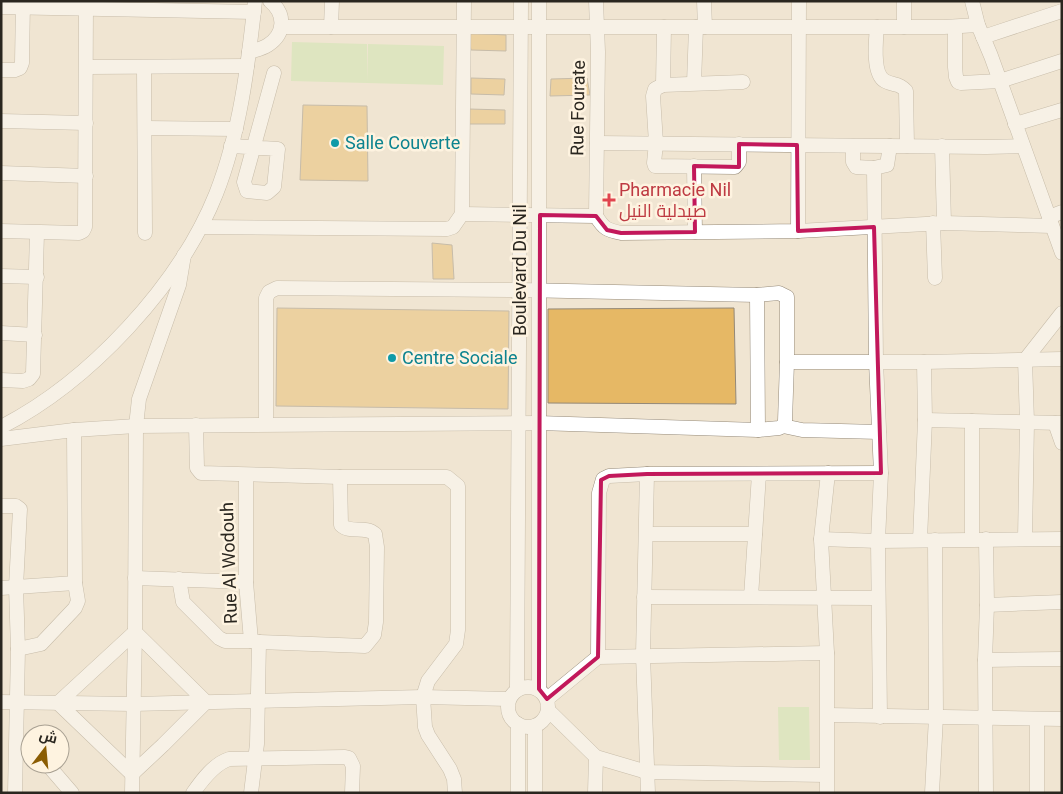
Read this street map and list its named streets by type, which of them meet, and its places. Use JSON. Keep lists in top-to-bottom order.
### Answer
{
  "streets": {
    "street": ["Rue Fourate", "Boulevard Du Nil", "Rue Al Wodouh"]
  },
  "places": {
    "other": ["Salle Couverte", "Centre Sociale"],
    "health": ["Pharmacie Nil صيدلية النيل"]
  },
  "north": "top"
}
